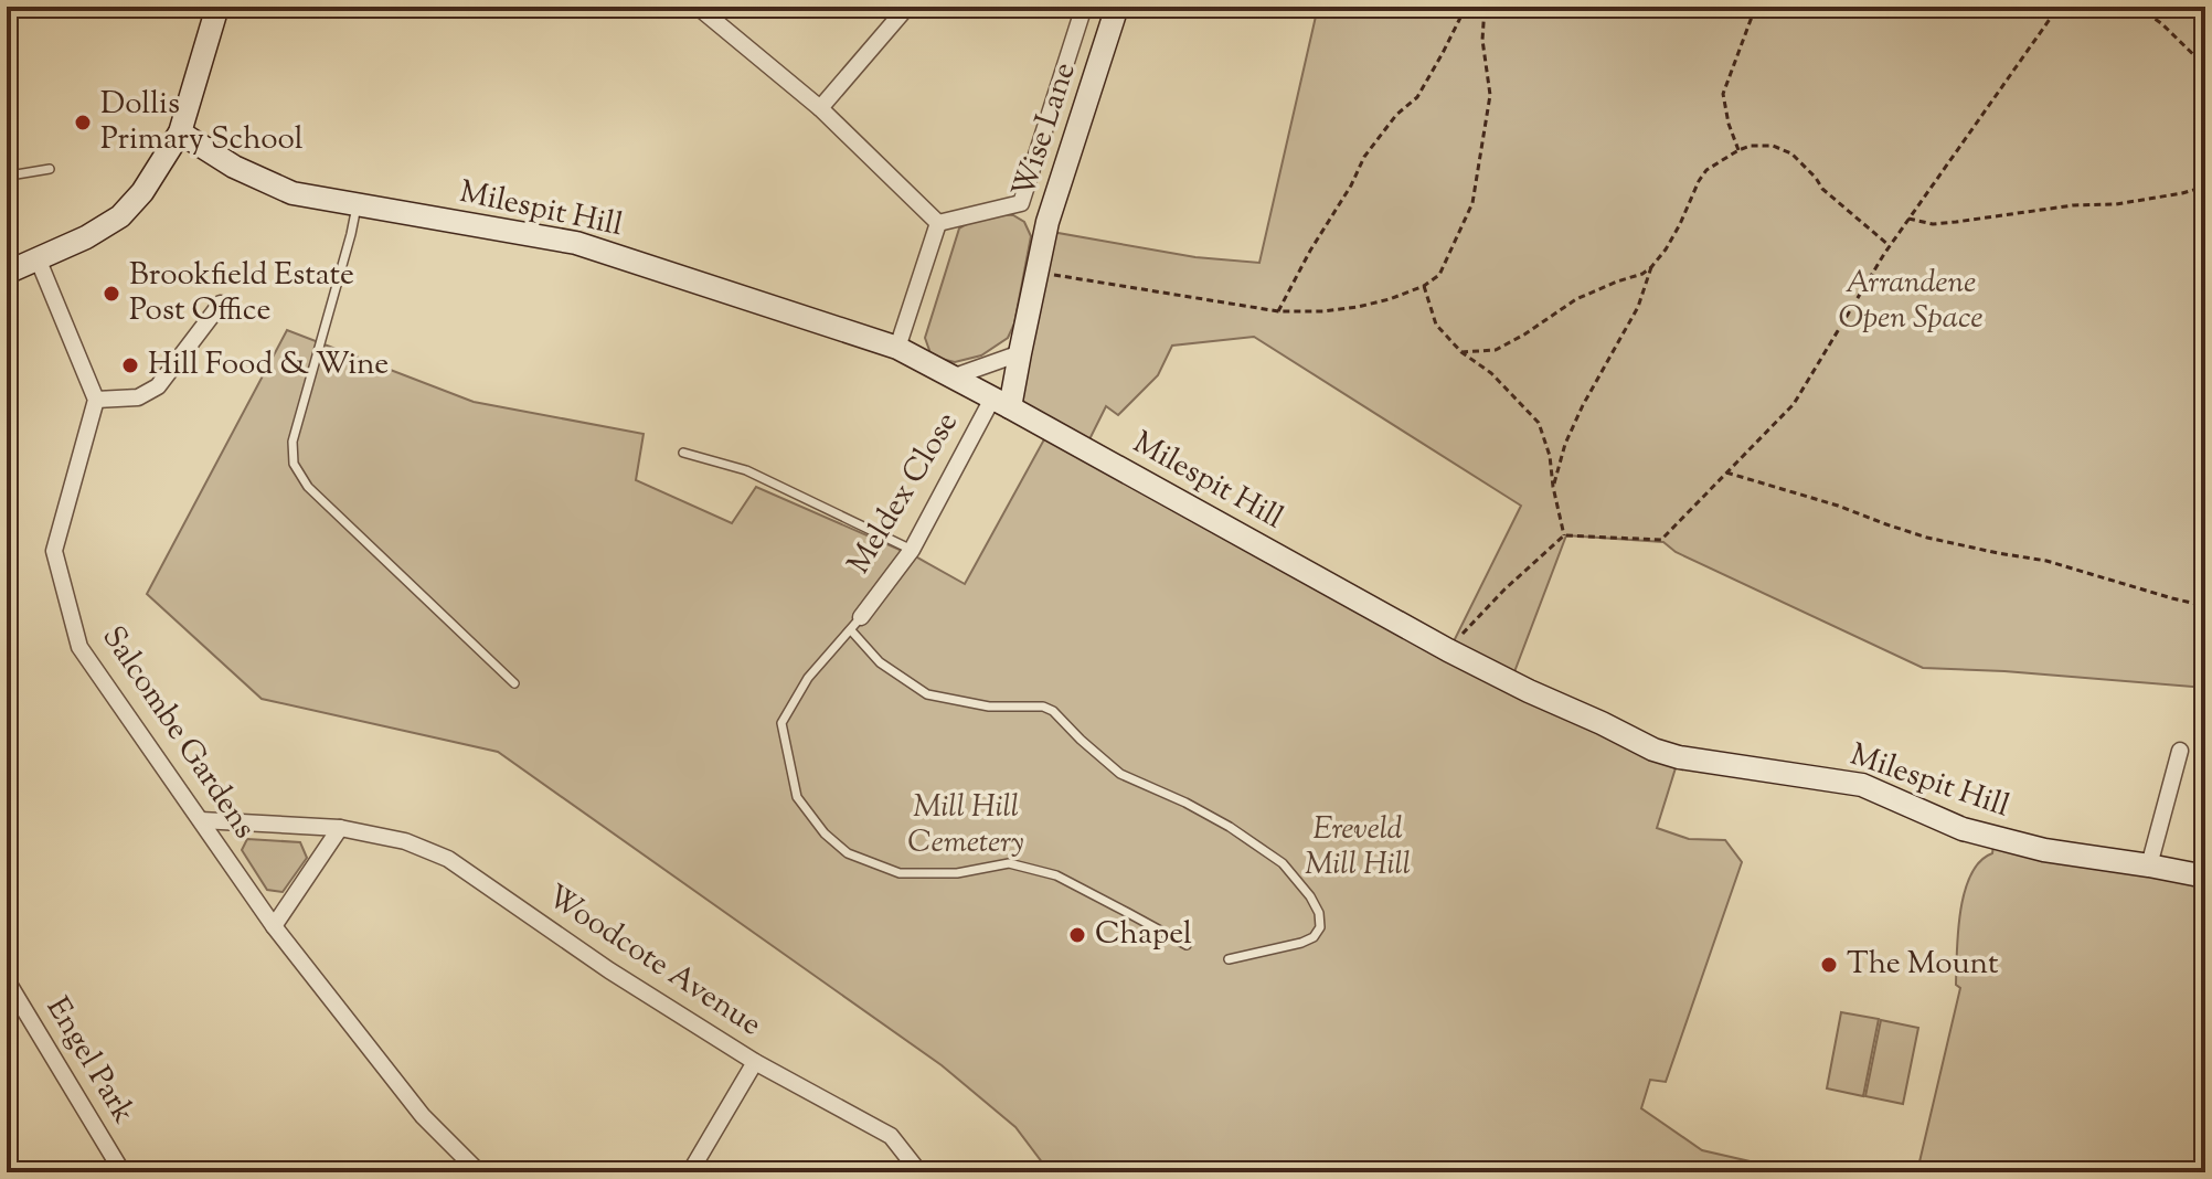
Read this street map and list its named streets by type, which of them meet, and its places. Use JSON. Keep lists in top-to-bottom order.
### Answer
{
  "streets": {
    "street": [
      "Wise Lane",
      "Milespit Hill",
      "Meldex Close",
      "Salcombe Gardens",
      "Woodcote Avenue",
      "Engel Park"
    ]
  },
  "crossings": [
    ["Wise Lane", "Milespit Hill"],
    ["Wise Lane", "Meldex Close"],
    ["Milespit Hill", "Meldex Close"],
    ["Salcombe Gardens", "Woodcote Avenue"]
  ],
  "parks": ["Arrandene Open Space", "Mill Hill Cemetery", "Ereveld Mill Hill"],
  "places": [
    "Dollis Primary School",
    "Brookfield Estate Post Office",
    "Hill Food & Wine",
    "Chapel",
    "The Mount"
  ]
}
